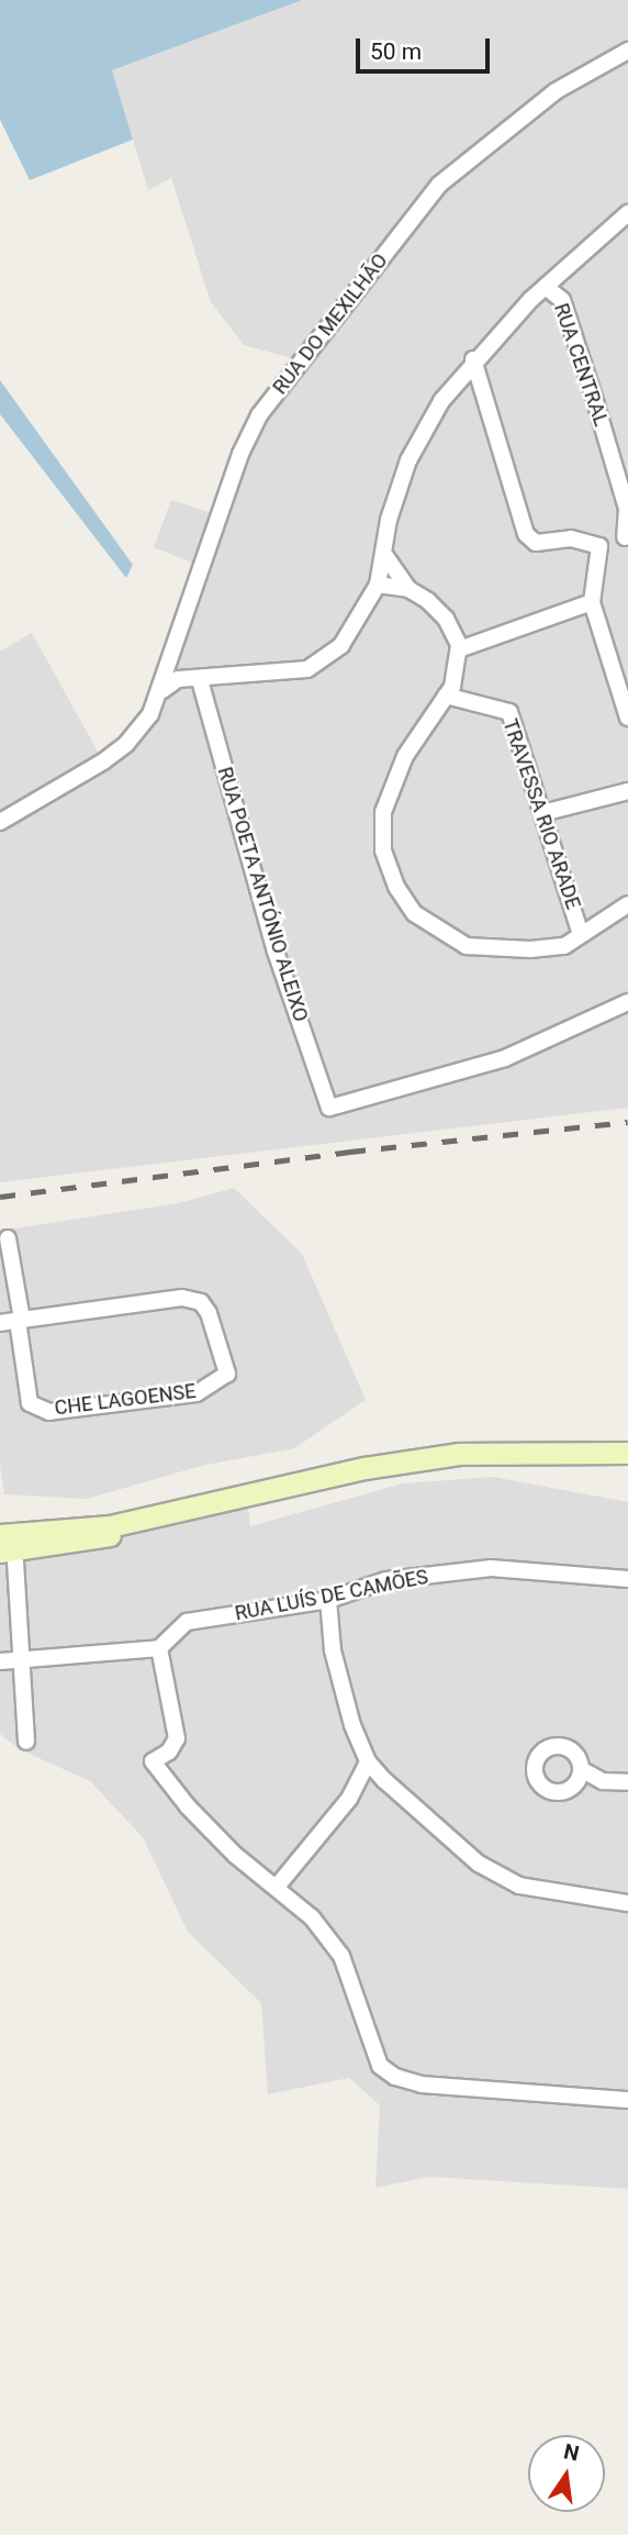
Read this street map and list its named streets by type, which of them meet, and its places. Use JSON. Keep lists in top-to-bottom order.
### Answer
{
  "streets": {
    "street": [
      "RUA DO MEXILHÃO",
      "RUA CENTRAL",
      "TRAVESSA RIO ARADE",
      "RUA POETA ANTÓNIO ALEIXO",
      "CHE LAGOENSE",
      "RUA LUÍS DE CAMÕES"
    ]
  },
  "scale_bar": "50 m",
  "north": "top"
}
